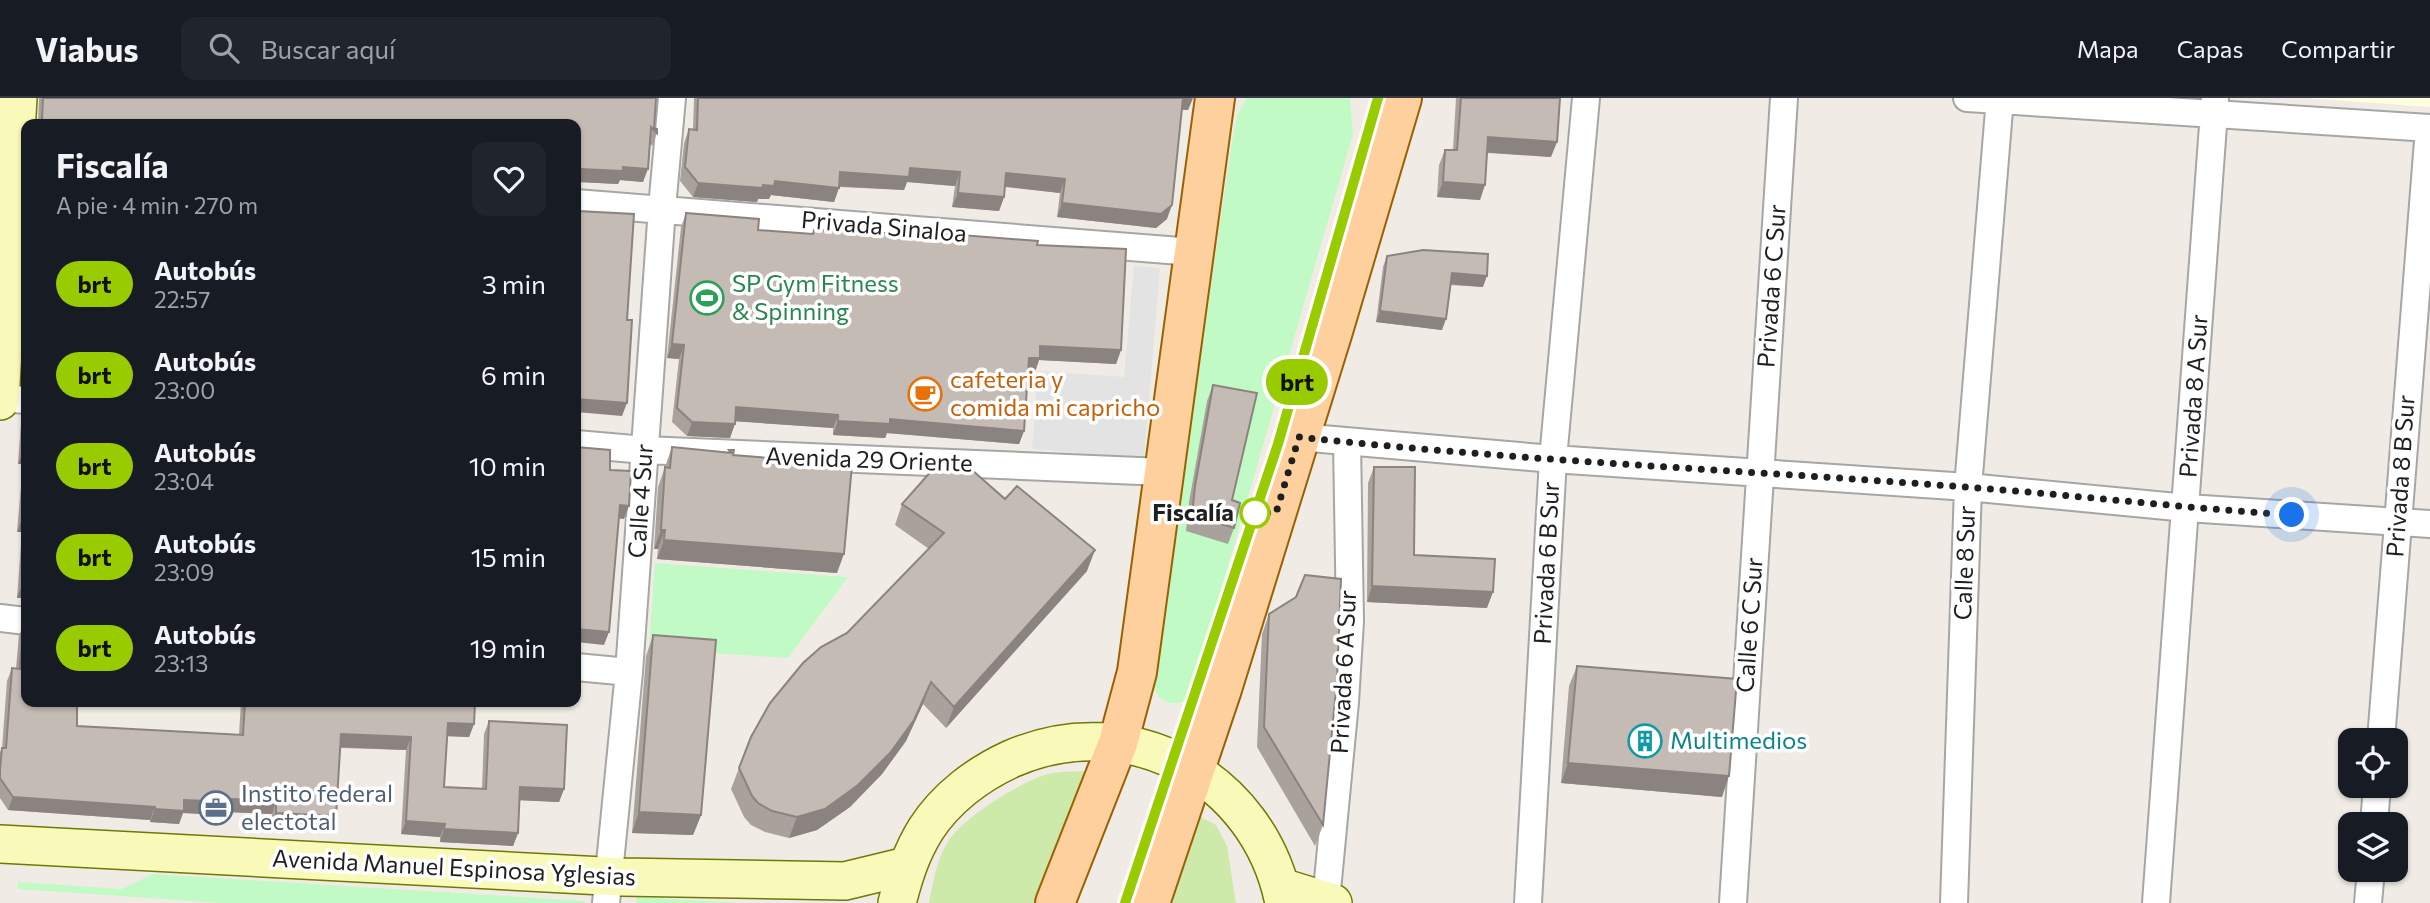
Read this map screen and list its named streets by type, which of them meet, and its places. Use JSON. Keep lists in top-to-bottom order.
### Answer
{
  "streets": {
    "main road": ["Avenida Manuel Espinosa Yglesias"],
    "street": [
      "Privada Sinaloa",
      "Privada 6 C Sur",
      "Privada 8 A Sur",
      "Avenida 29 Oriente",
      "Privada 8 B Sur",
      "Calle 4 Sur",
      "Privada 6 B Sur",
      "Calle 8 Sur",
      "Calle 6 C Sur",
      "Privada 6 A Sur"
    ]
  },
  "crossings": [
    ["Privada Sinaloa", "Calle 4 Sur"],
    ["Privada 6 C Sur", "Calle 6 C Sur"],
    ["Avenida 29 Oriente", "Calle 4 Sur"],
    ["Calle 4 Sur", "Avenida Manuel Espinosa Yglesias"]
  ],
  "places": {
    "sports": ["SP Gym Fitness & Spinning"],
    "cafe": ["cafeteria y comida mi capricho"],
    "other": ["Fiscalía"],
    "building": ["Multimedios"],
    "office": ["Instito federal electotal"]
  },
  "lines": ["bus line brt"],
  "page": {
    "header": "Viabus",
    "search": "Buscar aquí",
    "nav": ["Mapa", "Capas", "Compartir"],
    "on_map": "brt",
    "heading": ["Fiscalía", "A pie · 4 min · 270 m"],
    "list": [
      {
        "mark": "brt",
        "name": "Autobús",
        "note": "22:57",
        "value": "3 min"
      },
      {
        "mark": "brt",
        "name": "Autobús",
        "note": "23:00",
        "value": "6 min"
      },
      {
        "mark": "brt",
        "name": "Autobús",
        "note": "23:04",
        "value": "10 min"
      },
      {
        "mark": "brt",
        "name": "Autobús",
        "note": "23:09",
        "value": "15 min"
      },
      {
        "mark": "brt",
        "name": "Autobús",
        "note": "23:13",
        "value": "19 min"
      }
    ]
  }
}
